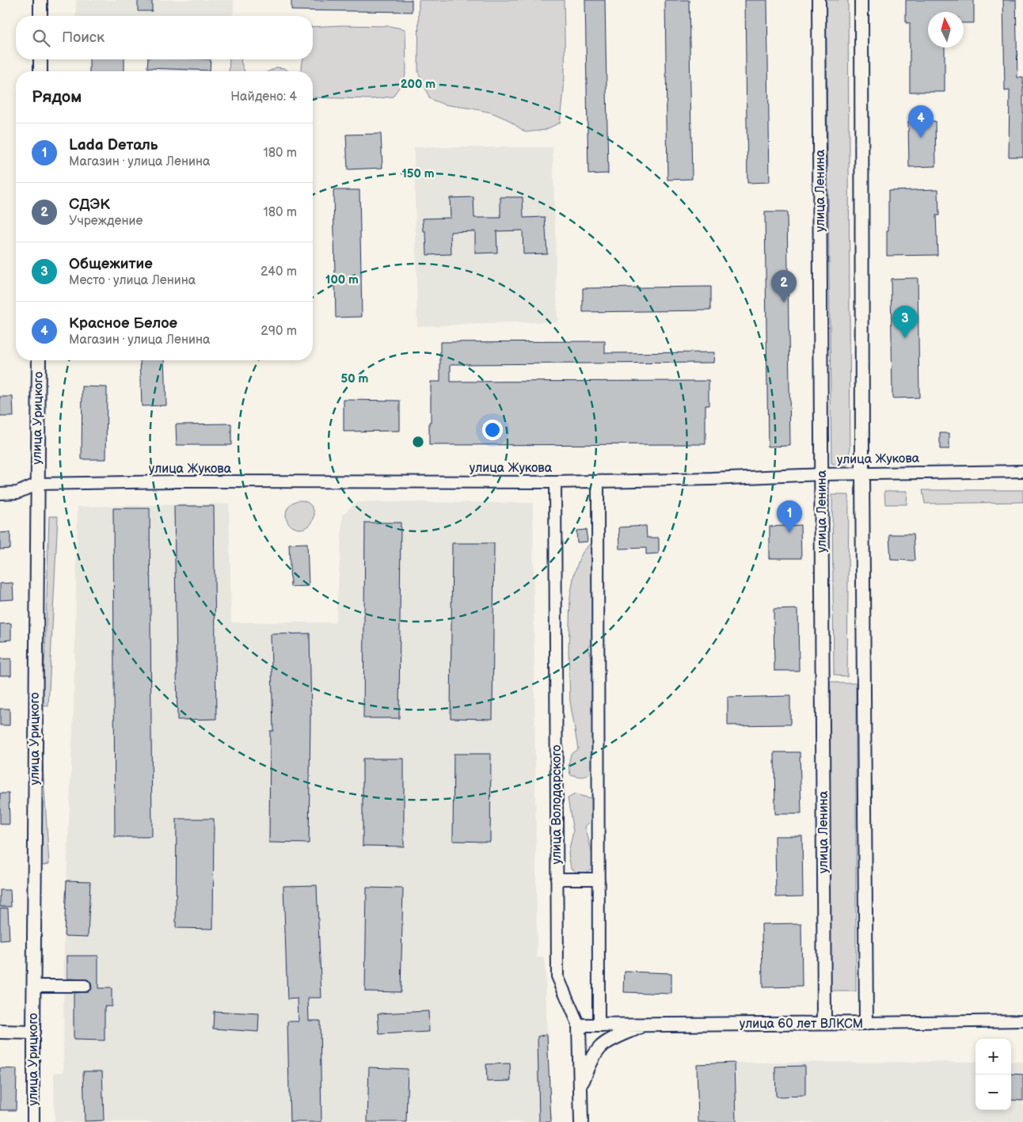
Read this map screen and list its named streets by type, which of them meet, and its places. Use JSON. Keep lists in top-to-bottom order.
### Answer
{
  "streets": {
    "street": [
      "улица Ленина",
      "улица Урицкого",
      "улица Жукова",
      "улица Володарского",
      "улица 60 лет ВЛКСМ"
    ]
  },
  "crossings": [
    ["улица Ленина", "улица Жукова"],
    ["улица Ленина", "улица 60 лет ВЛКСМ"],
    ["улица Урицкого", "улица Жукова"],
    ["улица Жукова", "улица Володарского"],
    ["улица Володарского", "улица 60 лет ВЛКСМ"]
  ],
  "north": "top",
  "page": {
    "search": "Поиск",
    "heading": ["Рядом", "Найдено: 4"],
    "pins": [
      "4",
      "2",
      "3",
      "1"
    ],
    "list": [
      {
        "mark": "1",
        "name": "Lada Dеталь",
        "note": "Магазин · улица Ленина",
        "value": "180 m"
      },
      {
        "mark": "2",
        "name": "СДЭК",
        "note": "Учреждение",
        "value": "180 m"
      },
      {
        "mark": "3",
        "name": "Общежитие",
        "note": "Место · улица Ленина",
        "value": "240 m"
      },
      {
        "mark": "4",
        "name": "Красное Белое",
        "note": "Магазин · улица Ленина",
        "value": "290 m"
      }
    ],
    "map_buttons": ["+", "−"]
  },
  "rings": [
    "200 m",
    "150 m",
    "100 m",
    "50 m"
  ]
}
